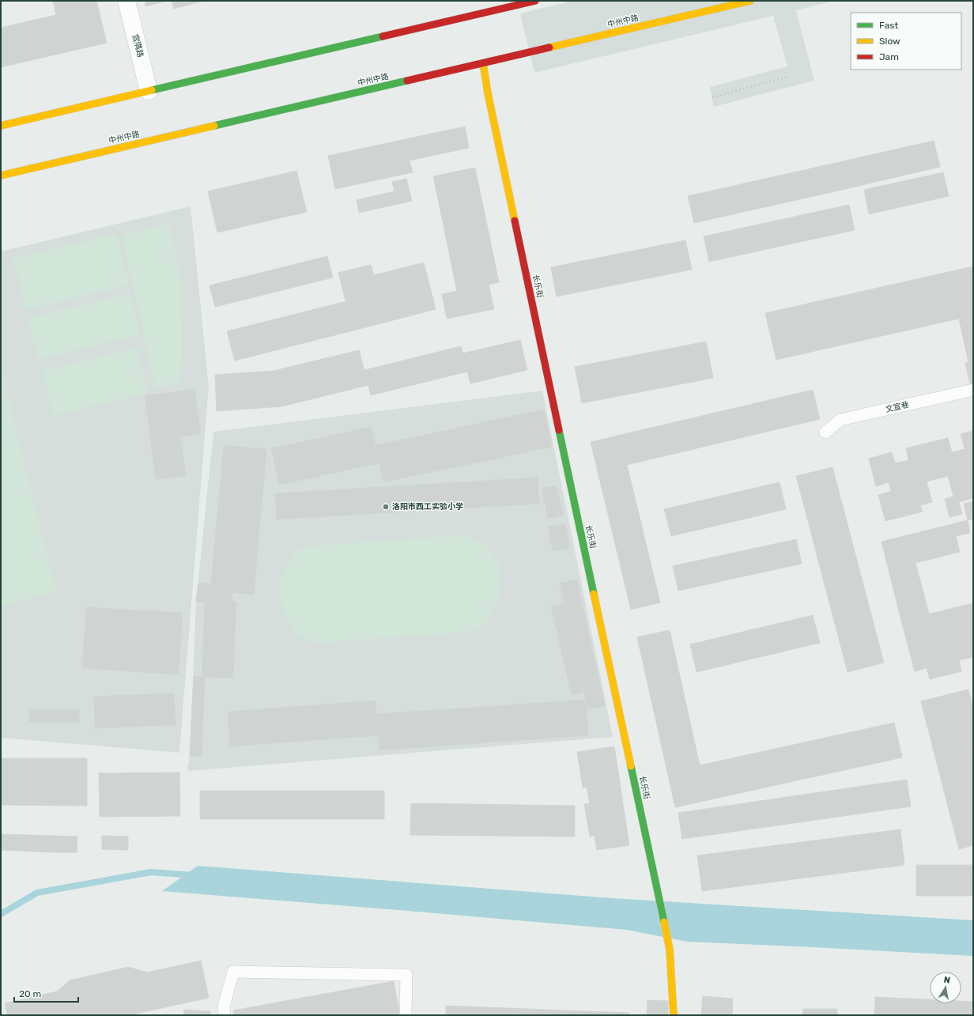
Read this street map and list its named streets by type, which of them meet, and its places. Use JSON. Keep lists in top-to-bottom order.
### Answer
{
  "streets": {
    "main road": ["中州中路", "长乐街"],
    "street": ["宫隅路"],
    "lane": ["文宣巷"]
  },
  "crossings": [
    ["中州中路", "长乐街"]
  ],
  "places": ["洛阳市西工实验小学"],
  "legend": ["Fast", "Slow", "Jam"],
  "scale_bar": "20 m",
  "north": "top"
}
